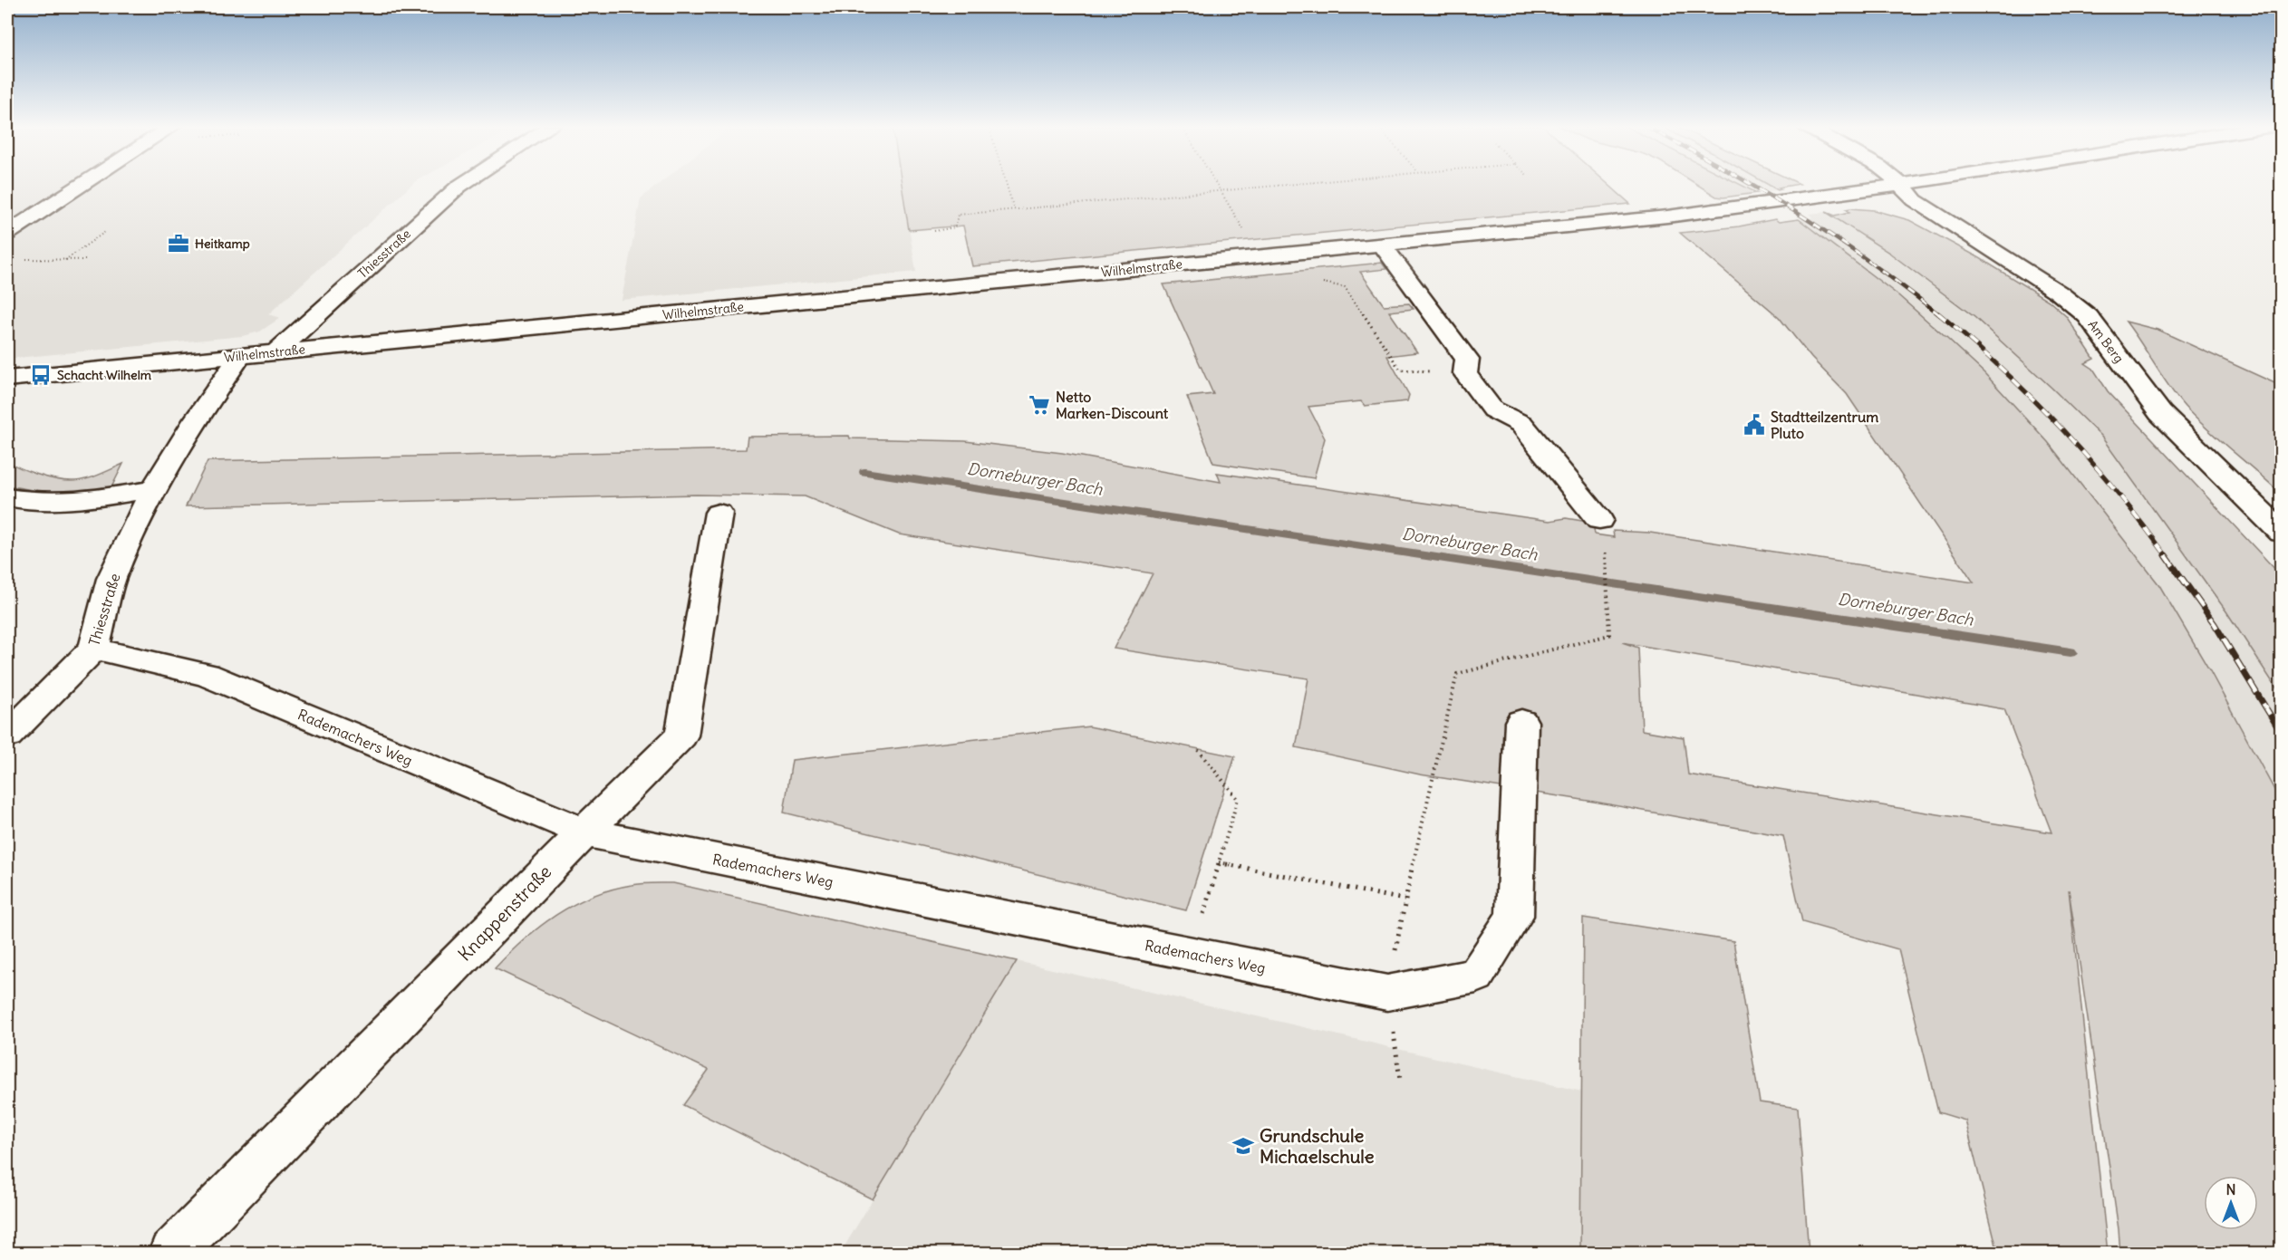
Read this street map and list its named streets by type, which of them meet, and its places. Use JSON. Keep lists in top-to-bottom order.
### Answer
{
  "streets": {
    "street": [
      "Thiesstraße",
      "Wilhelmstraße",
      "Am Berg",
      "Rademachers Weg",
      "Knappenstraße"
    ]
  },
  "crossings": [
    ["Thiesstraße", "Wilhelmstraße"],
    ["Thiesstraße", "Rademachers Weg"],
    ["Wilhelmstraße", "Am Berg"],
    ["Rademachers Weg", "Knappenstraße"]
  ],
  "water": ["Dorneburger Bach"],
  "places": {
    "office": ["Heitkamp"],
    "bus stop": ["Schacht Wilhelm"],
    "supermarket": ["Netto Marken-Discount"],
    "public building": ["Stadtteilzentrum Pluto"],
    "school or university": ["Grundschule Michaelschule"]
  },
  "north": "top"
}
